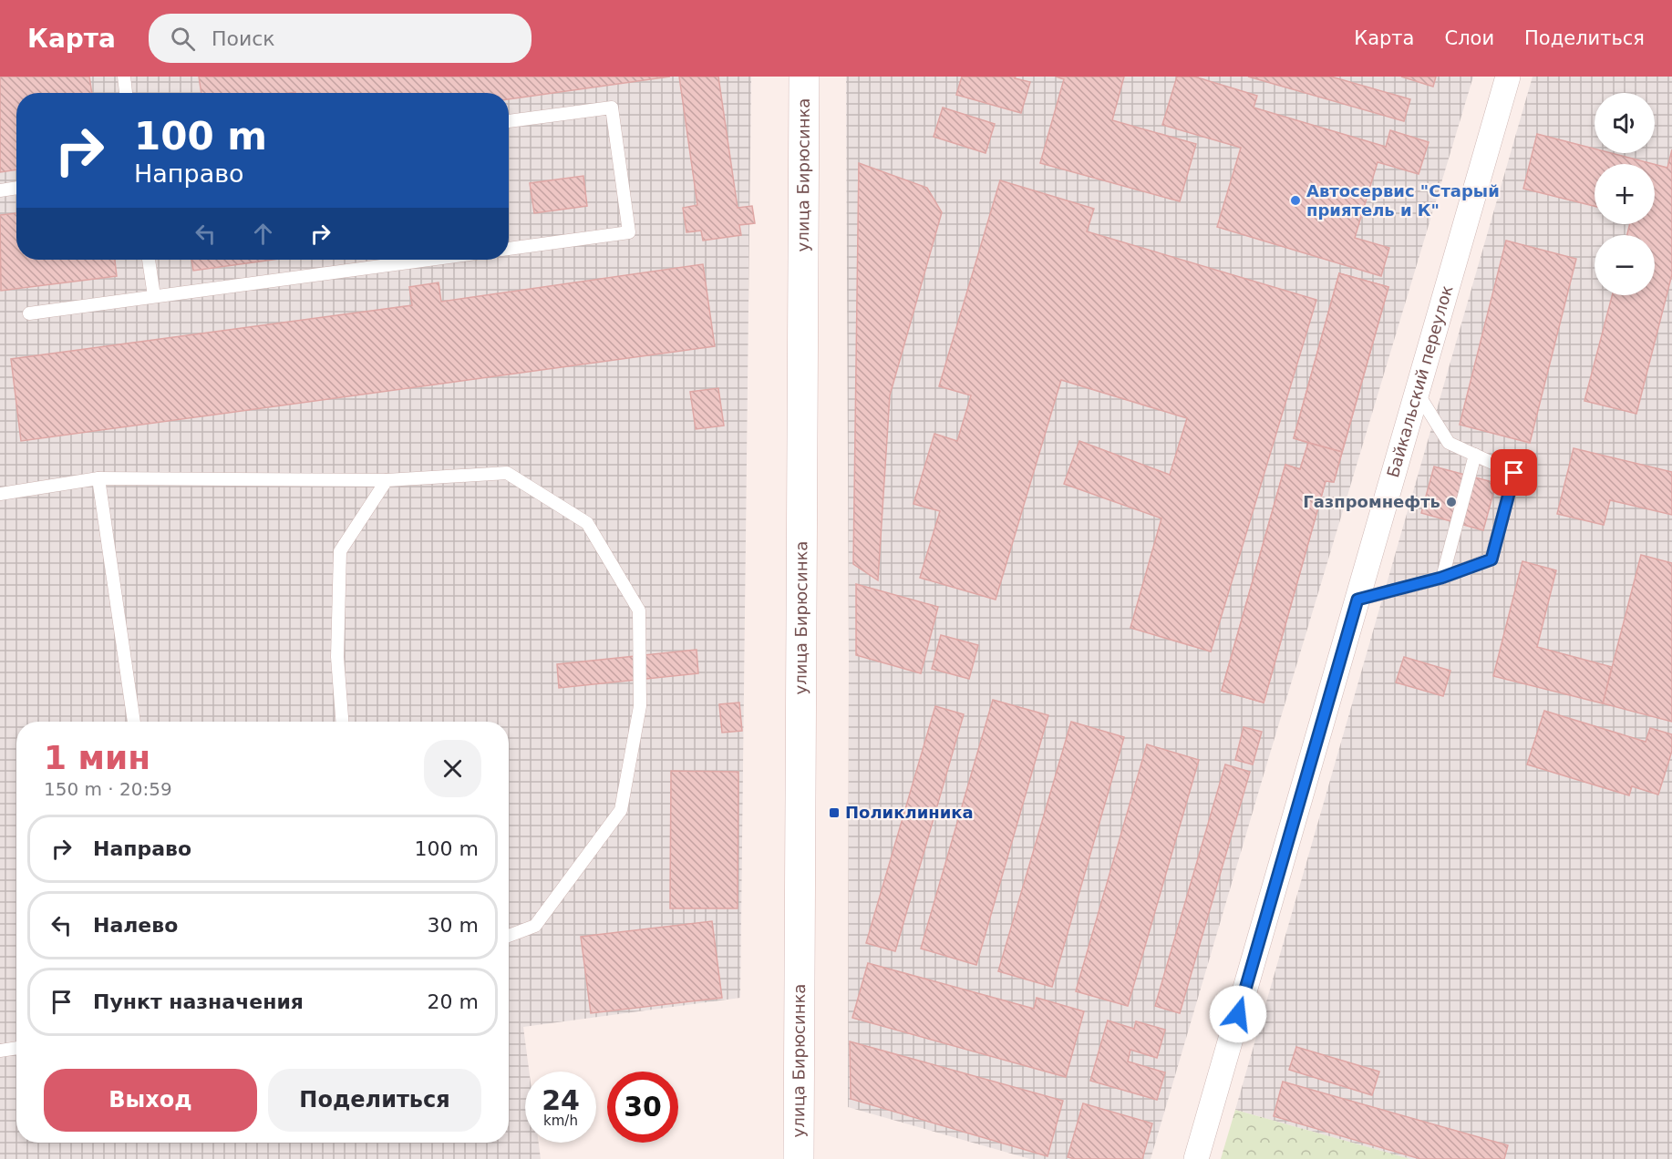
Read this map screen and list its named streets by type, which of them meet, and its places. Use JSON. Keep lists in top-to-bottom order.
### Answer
{
  "streets": {
    "main road": ["улица Бирюсинка"],
    "street": ["Байкальский переулок"]
  },
  "places": {
    "other": ["Автосервис \"Старый приятель и К\"", "Газпромнефть"],
    "transit": ["Поликлиника"]
  },
  "page": {
    "header": "Карта",
    "search": "Поиск",
    "nav": ["Карта", "Слои", "Поделиться"],
    "map_buttons": ["+", "−"],
    "turn": ["100 m", "Направо"],
    "heading": ["1 мин", "150 m · 20:59"],
    "list": [
      {
        "name": "Направо",
        "value": "100 m"
      },
      {
        "name": "Налево",
        "value": "30 m"
      },
      {
        "name": "Пункт назначения",
        "value": "20 m"
      }
    ],
    "buttons": ["Выход", "Поделиться"],
    "speed": "24 km/h",
    "limit": "30"
  }
}
